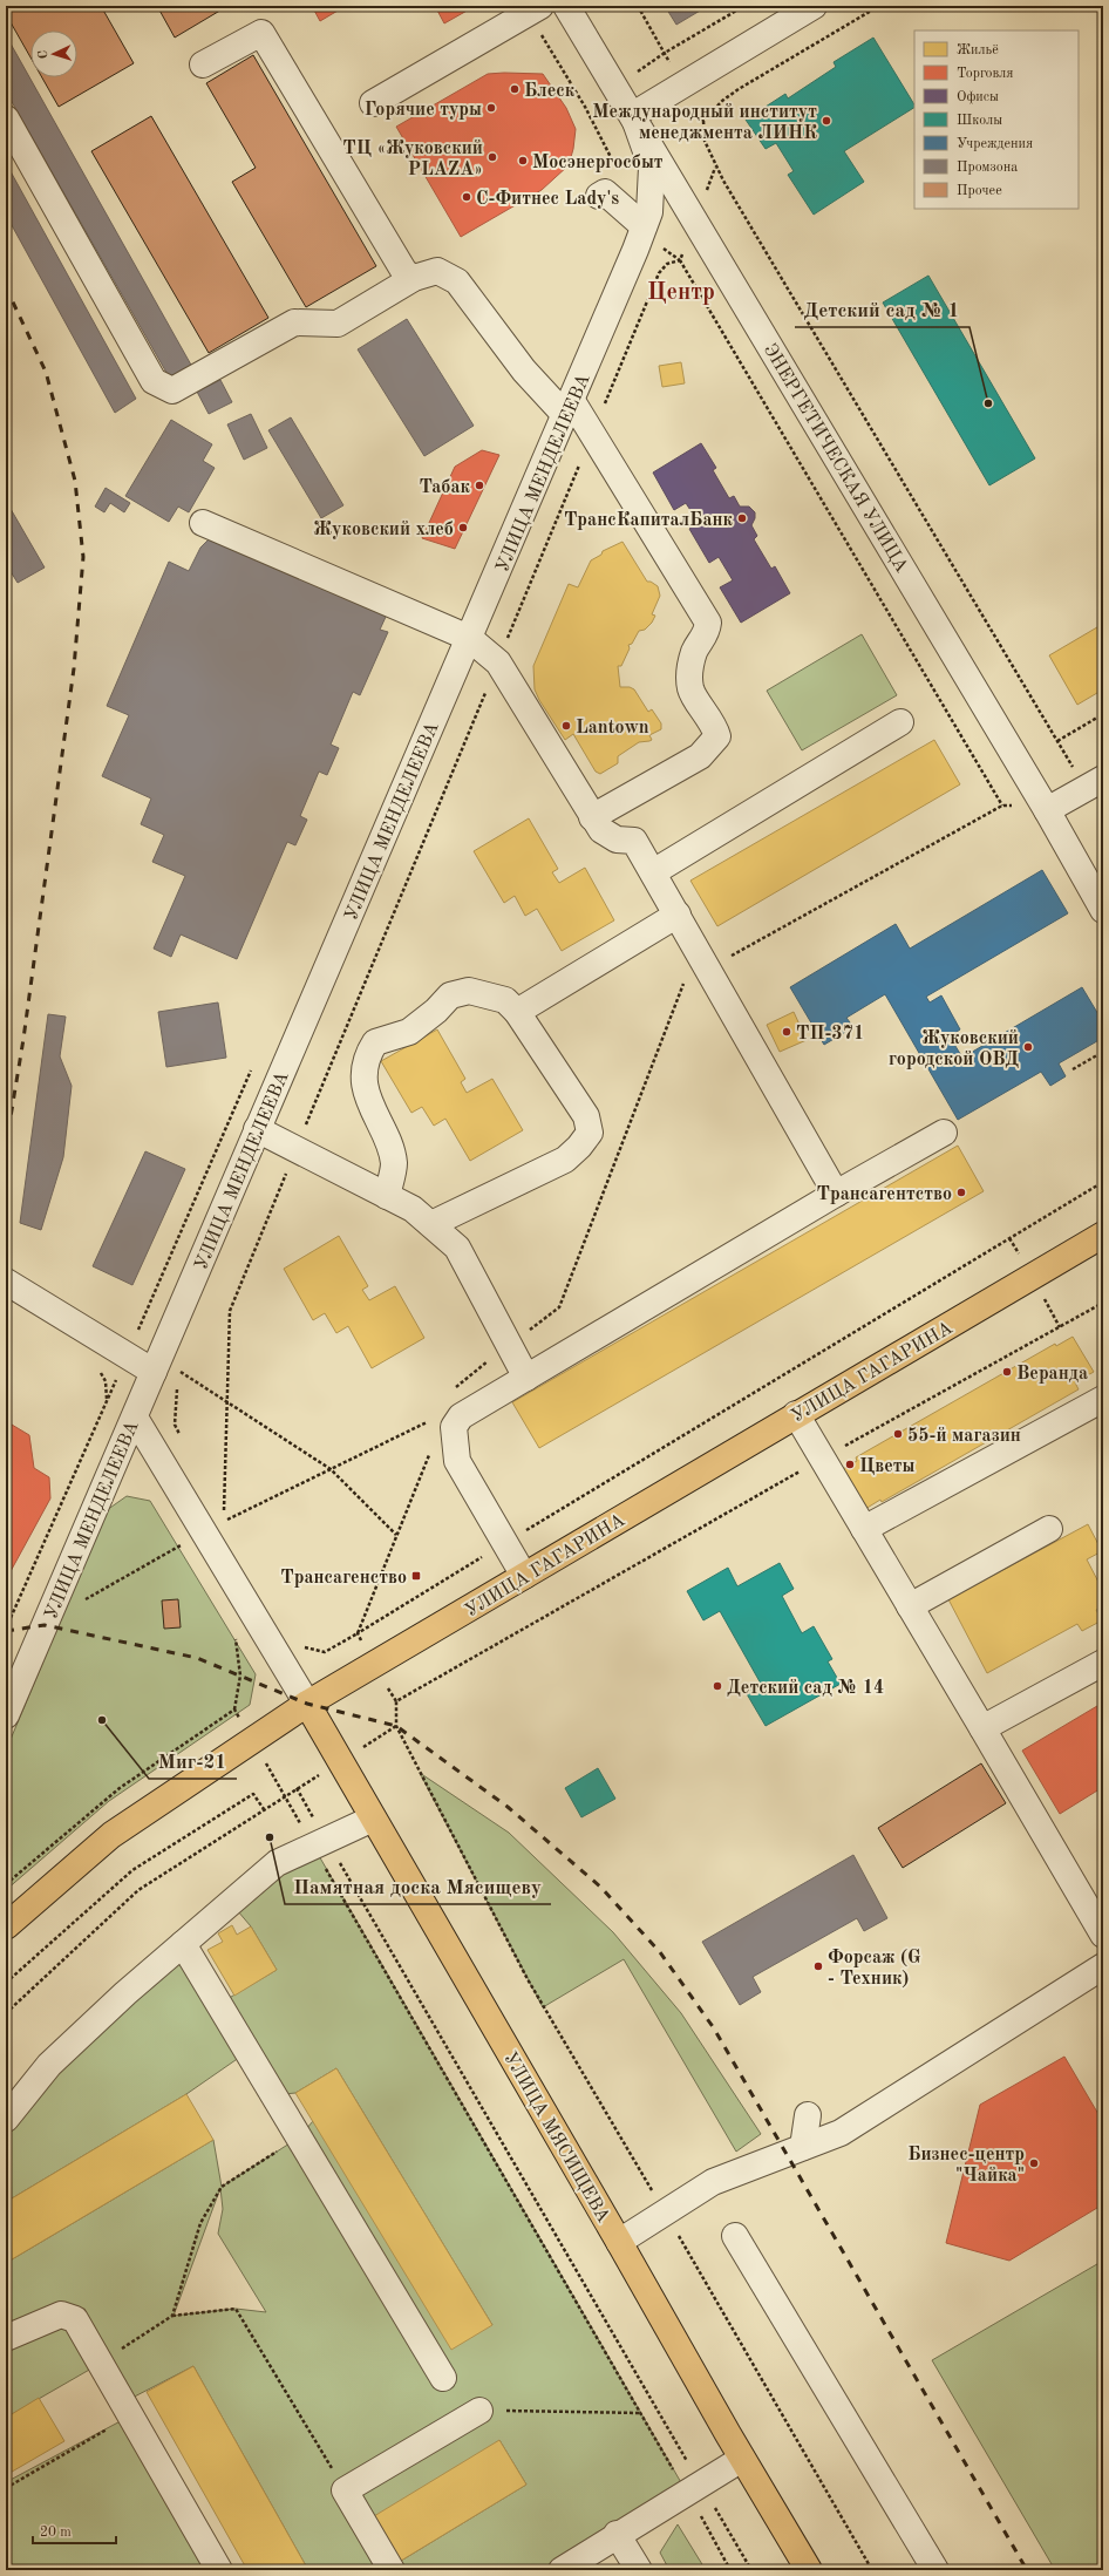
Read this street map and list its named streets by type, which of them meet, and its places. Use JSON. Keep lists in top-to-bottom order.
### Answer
{
  "streets": {
    "main road": ["УЛИЦА ГАГАРИНА", "УЛИЦА МЯСИЩЕВА"],
    "street": ["ЭНЕРГЕТИЧЕСКАЯ УЛИЦА", "УЛИЦА МЕНДЕЛЕЕВА"]
  },
  "crossings": [
    ["ЭНЕРГЕТИЧЕСКАЯ УЛИЦА", "УЛИЦА МЕНДЕЛЕЕВА"],
    ["УЛИЦА ГАГАРИНА", "УЛИЦА МЯСИЩЕВА"]
  ],
  "districts": ["Центр"],
  "places": {
    "other": [
      "Блеск",
      "Горячие туры",
      "Международный институт менеджмента ЛИНК",
      "ТЦ «Жуковский PLAZA»",
      "Мосэнергосбыт",
      "С-Фитнес Lady's",
      "Детский сад № 1",
      "Табак",
      "ТрансКапиталБанк",
      "Жуковский хлеб",
      "Lantown",
      "ТП-371",
      "Жуковский городской ОВД",
      "Трансагентство",
      "Веранда",
      "55-й магазин",
      "Цветы",
      "Детский сад № 14",
      "Миг-21",
      "Памятная доска Мясищеву",
      "Форсаж (G - Техник)",
      "Бизнес-центр \"Чайка\""
    ],
    "transit": ["Трансагенство"]
  },
  "legend": [
    "Жильё",
    "Торговля",
    "Офисы",
    "Школы",
    "Учреждения",
    "Промзона",
    "Прочее"
  ],
  "scale_bar": "20 m",
  "north": "left"
}
